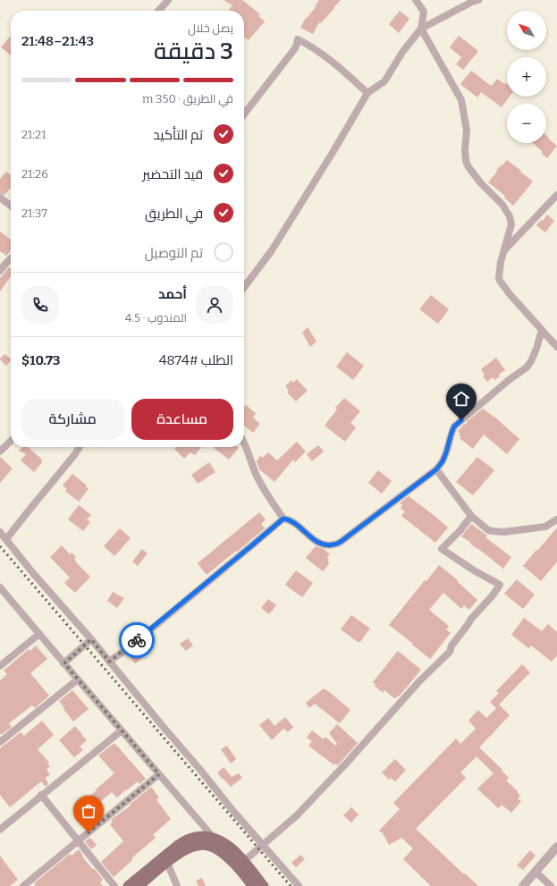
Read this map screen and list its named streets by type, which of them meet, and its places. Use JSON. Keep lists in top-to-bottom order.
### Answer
{
  "north": "top left",
  "page": {
    "map_buttons": ["+", "−"],
    "heading": ["3 دقيقة", "يصل خلال", "21:43–21:48"],
    "panel": [
      "أحمد",
      "المندوب · 4.5",
      "الطلب #4874",
      "$10.73"
    ],
    "bar": "في الطريق · 350 m",
    "list": [
      ["تم التأكيد", "21:21"],
      ["قيد التحضير", "21:26"],
      ["في الطريق", "21:37"],
      "تم التوصيل"
    ],
    "buttons": ["مساعدة", "مشاركة"]
  }
}
